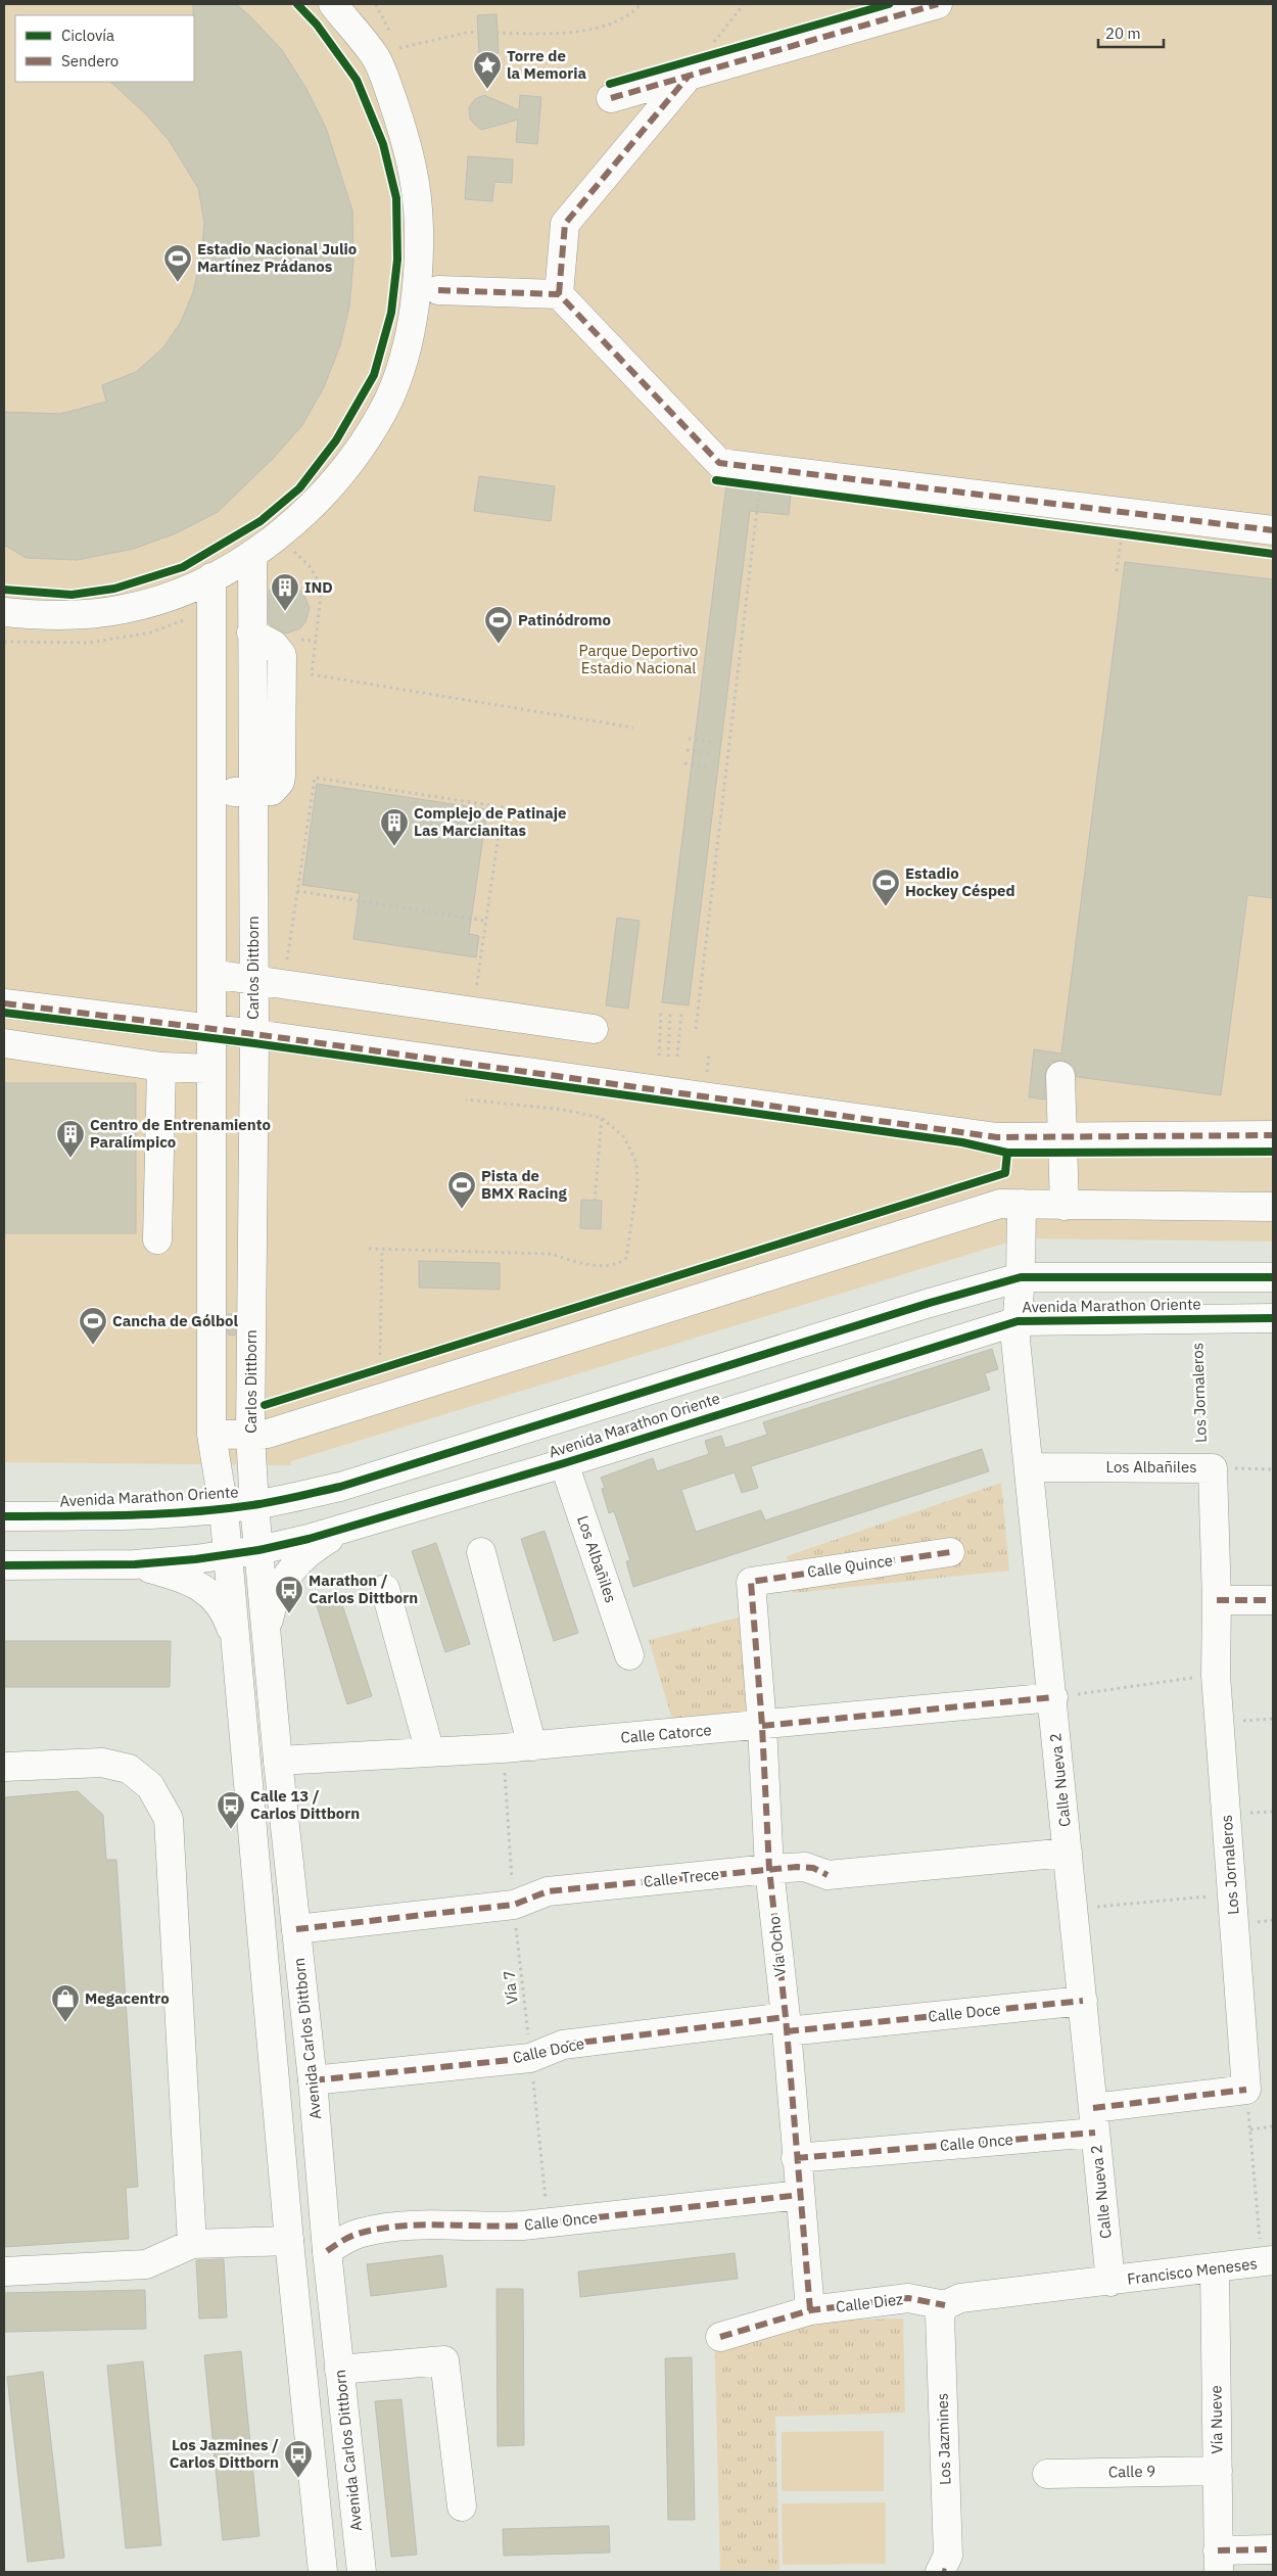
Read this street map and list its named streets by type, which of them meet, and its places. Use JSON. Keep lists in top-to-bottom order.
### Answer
{
  "streets": {
    "street": [
      "Carlos Dittborn",
      "Avenida Marathon Oriente",
      "Los Jornaleros",
      "Los Albañiles",
      "Calle Quince",
      "Calle Catorce",
      "Calle Nueva 2",
      "Calle Trece",
      "Vía Ocho",
      "Calle Doce",
      "Avenida Carlos Dittborn",
      "Calle Once",
      "Francisco Meneses",
      "Calle Diez",
      "Vía Nueve",
      "Los Jazmines",
      "Calle 9"
    ],
    "path": ["Vía 7"]
  },
  "crossings": [
    ["Carlos Dittborn", "Avenida Marathon Oriente"],
    ["Carlos Dittborn", "Avenida Carlos Dittborn"],
    ["Avenida Marathon Oriente", "Los Jornaleros"],
    ["Avenida Marathon Oriente", "Los Albañiles"],
    ["Avenida Marathon Oriente", "Calle Nueva 2"],
    ["Avenida Marathon Oriente", "Avenida Carlos Dittborn"],
    ["Los Jornaleros", "Los Albañiles"],
    ["Los Jornaleros", "Calle Once"],
    ["Los Albañiles", "Calle Nueva 2"],
    ["Calle Quince", "Vía Ocho"],
    ["Calle Catorce", "Calle Nueva 2"],
    ["Calle Catorce", "Vía Ocho"],
    ["Calle Catorce", "Vía 7"],
    ["Calle Catorce", "Avenida Carlos Dittborn"],
    ["Calle Nueva 2", "Calle Trece"],
    ["Calle Nueva 2", "Calle Doce"],
    ["Calle Nueva 2", "Calle Once"],
    ["Calle Nueva 2", "Francisco Meneses"],
    ["Calle Nueva 2", "Calle Diez"],
    ["Calle Trece", "Vía Ocho"],
    ["Calle Trece", "Vía 7"],
    ["Calle Trece", "Avenida Carlos Dittborn"],
    ["Vía Ocho", "Calle Doce"],
    ["Vía Ocho", "Calle Once"],
    ["Vía Ocho", "Calle Diez"],
    ["Vía 7", "Calle Doce"],
    ["Vía 7", "Calle Once"],
    ["Calle Doce", "Avenida Carlos Dittborn"],
    ["Avenida Carlos Dittborn", "Calle Once"],
    ["Francisco Meneses", "Calle Diez"],
    ["Francisco Meneses", "Vía Nueve"],
    ["Calle Diez", "Los Jazmines"],
    ["Vía Nueve", "Calle 9"]
  ],
  "parks": ["Parque Deportivo Estadio Nacional"],
  "places": {
    "place": ["Torre de la Memoria"],
    "sports": [
      "Estadio Nacional Julio Martínez Prádanos",
      "Patinódromo",
      "Estadio Hockey Césped",
      "Pista de BMX Racing",
      "Cancha de Gólbol"
    ],
    "building": ["IND", "Complejo de Patinaje Las Marcianitas", "Centro de Entrenamiento Paralímpico"],
    "bus stop": ["Marathon / Carlos Dittborn", "Calle 13 / Carlos Dittborn", "Los Jazmines / Carlos Dittborn"],
    "shop": ["Megacentro"]
  },
  "legend": ["Ciclovía", "Sendero"],
  "scale_bar": "20 m"
}
